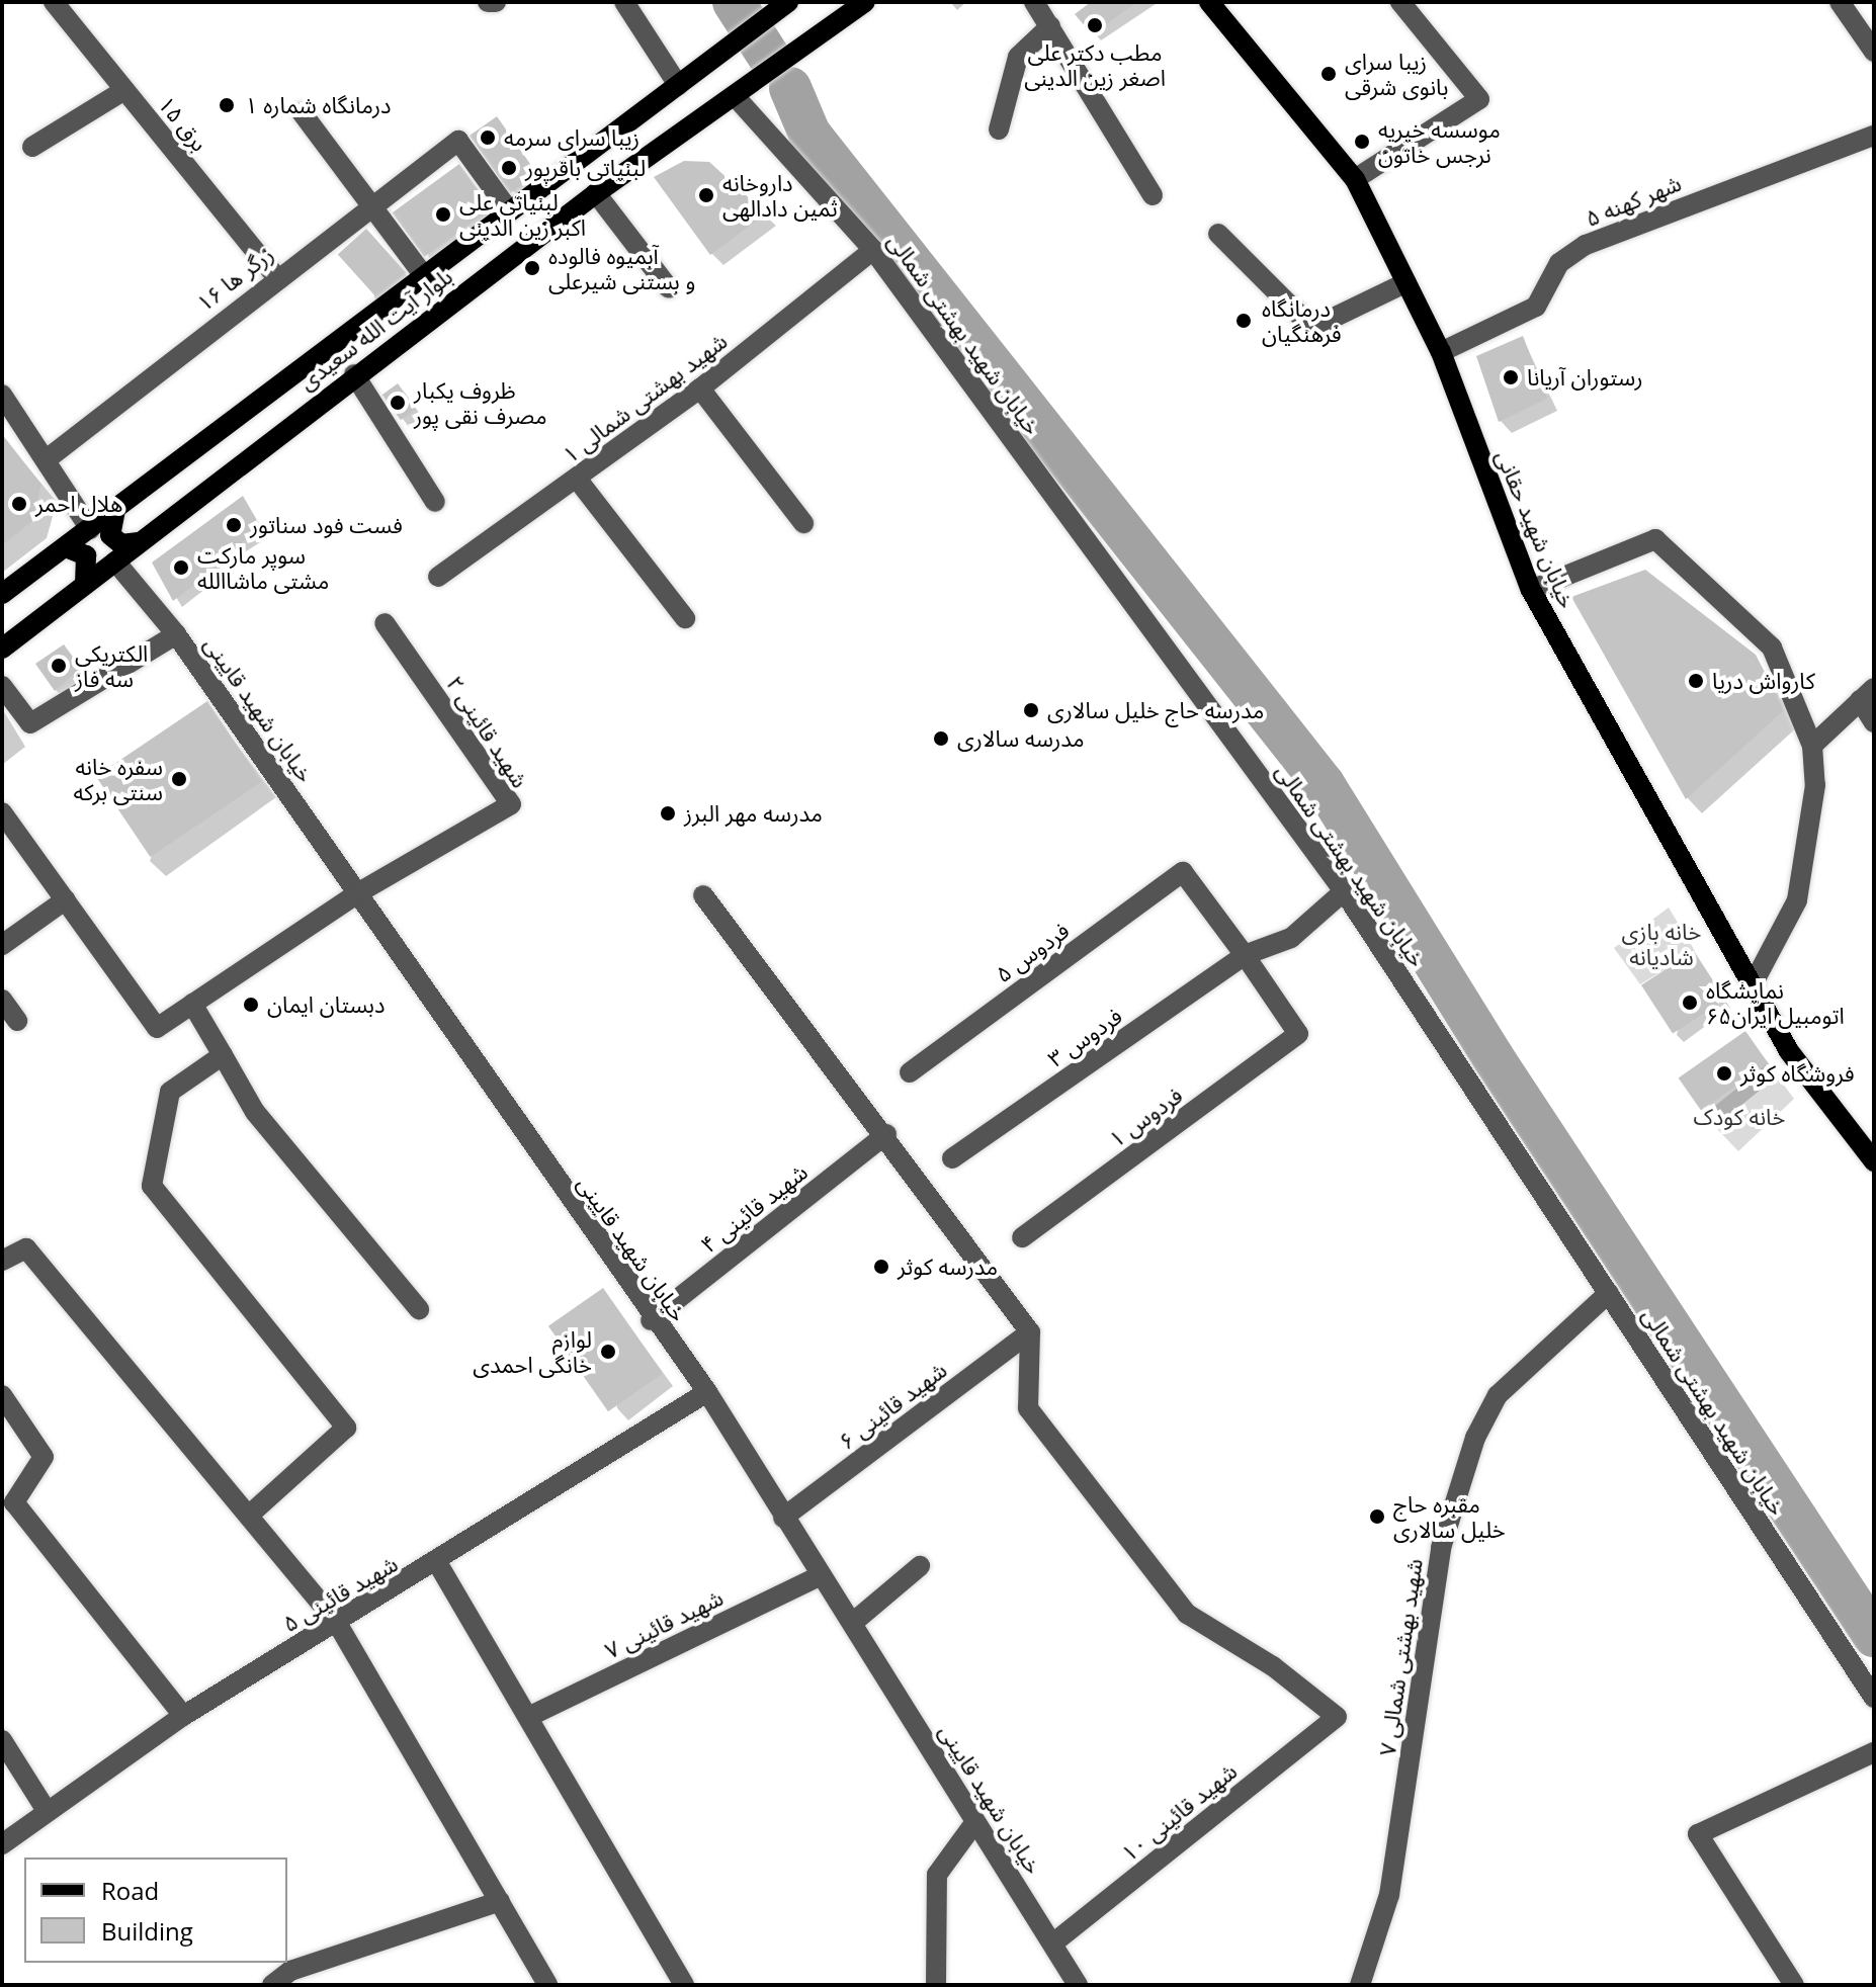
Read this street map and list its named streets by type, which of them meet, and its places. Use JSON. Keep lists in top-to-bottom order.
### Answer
{
  "streets": {
    "main road": ["بلوار آیت الله سعیدی", "خیابان شهید حقانی"],
    "street": [
      "برق ۱۵",
      "شهر کهنه ۵",
      "زرگر ها ۱۶",
      "خیابان شهید بهشتی شمالی",
      "شهید بهشتی شمالی ۱",
      "خیابان شهید قایینی",
      "شهید قائینی ۲",
      "فردوس ۵",
      "فردوس ۳",
      "فردوس ۱",
      "شهید قائینی ۴",
      "شهید قائینی ۶",
      "شهید قائینی ۵",
      "شهید قائینی ۷",
      "شهید بهشتی شمالی ۷",
      "شهید قائینی ۱۰"
    ]
  },
  "crossings": [
    ["برق ۱۵", "زرگر ها ۱۶"],
    ["شهر کهنه ۵", "خیابان شهید حقانی"],
    ["زرگر ها ۱۶", "بلوار آیت الله سعیدی"],
    ["بلوار آیت الله سعیدی", "خیابان شهید بهشتی شمالی"],
    ["بلوار آیت الله سعیدی", "خیابان شهید قایینی"],
    ["خیابان شهید بهشتی شمالی", "شهید بهشتی شمالی ۱"],
    ["خیابان شهید بهشتی شمالی", "فردوس ۳"],
    ["خیابان شهید بهشتی شمالی", "شهید بهشتی شمالی ۷"],
    ["خیابان شهید قایینی", "شهید قائینی ۲"],
    ["خیابان شهید قایینی", "شهید قائینی ۴"],
    ["خیابان شهید قایینی", "شهید قائینی ۶"],
    ["خیابان شهید قایینی", "شهید قائینی ۵"],
    ["خیابان شهید قایینی", "شهید قائینی ۷"],
    ["خیابان شهید قایینی", "شهید قائینی ۱۰"],
    ["فردوس ۵", "فردوس ۳"],
    ["فردوس ۵", "فردوس ۱"],
    ["فردوس ۳", "فردوس ۱"],
    ["شهید قائینی ۶", "شهید قائینی ۱۰"]
  ],
  "parks": ["خانه بازی شادیانه", "خانه کودک"],
  "places": [
    "مطب دکتر علی اصغر زین الدینی",
    "زیبا سرای بانوی شرقی",
    "درمانگاه شماره ۱",
    "زیبا سرای سرمه",
    "موسسه خیریه نرجس خاتون",
    "لبنیاتی باقرپور",
    "داروخانه ثمین دادالهی",
    "لبنیاتی علی اکبر زین الدینی",
    "آبمیوه فالوده و بستنی شیرعلی",
    "درمانگاه فرهنگیان",
    "رستوران آریانا",
    "ظروف یکبار مصرف نقی پور",
    "هلال احمر",
    "فست فود سناتور",
    "سوپر مارکت مشتی ماشاالله",
    "الکتریکی سه فاز",
    "کارواش دریا",
    "مدرسه حاج خلیل سالاری",
    "مدرسه سالاری",
    "سفره خانه سنتی برکه",
    "مدرسه مهر البرز",
    "نمایشگاه اتومبیل ایران۶۵",
    "دبستان ایمان",
    "فروشگاه کوثر",
    "مدرسه کوثر",
    "لوازم خانگی احمدی",
    "مقبره حاج خلیل سالاری"
  ],
  "legend": ["Road", "Building"]
}
